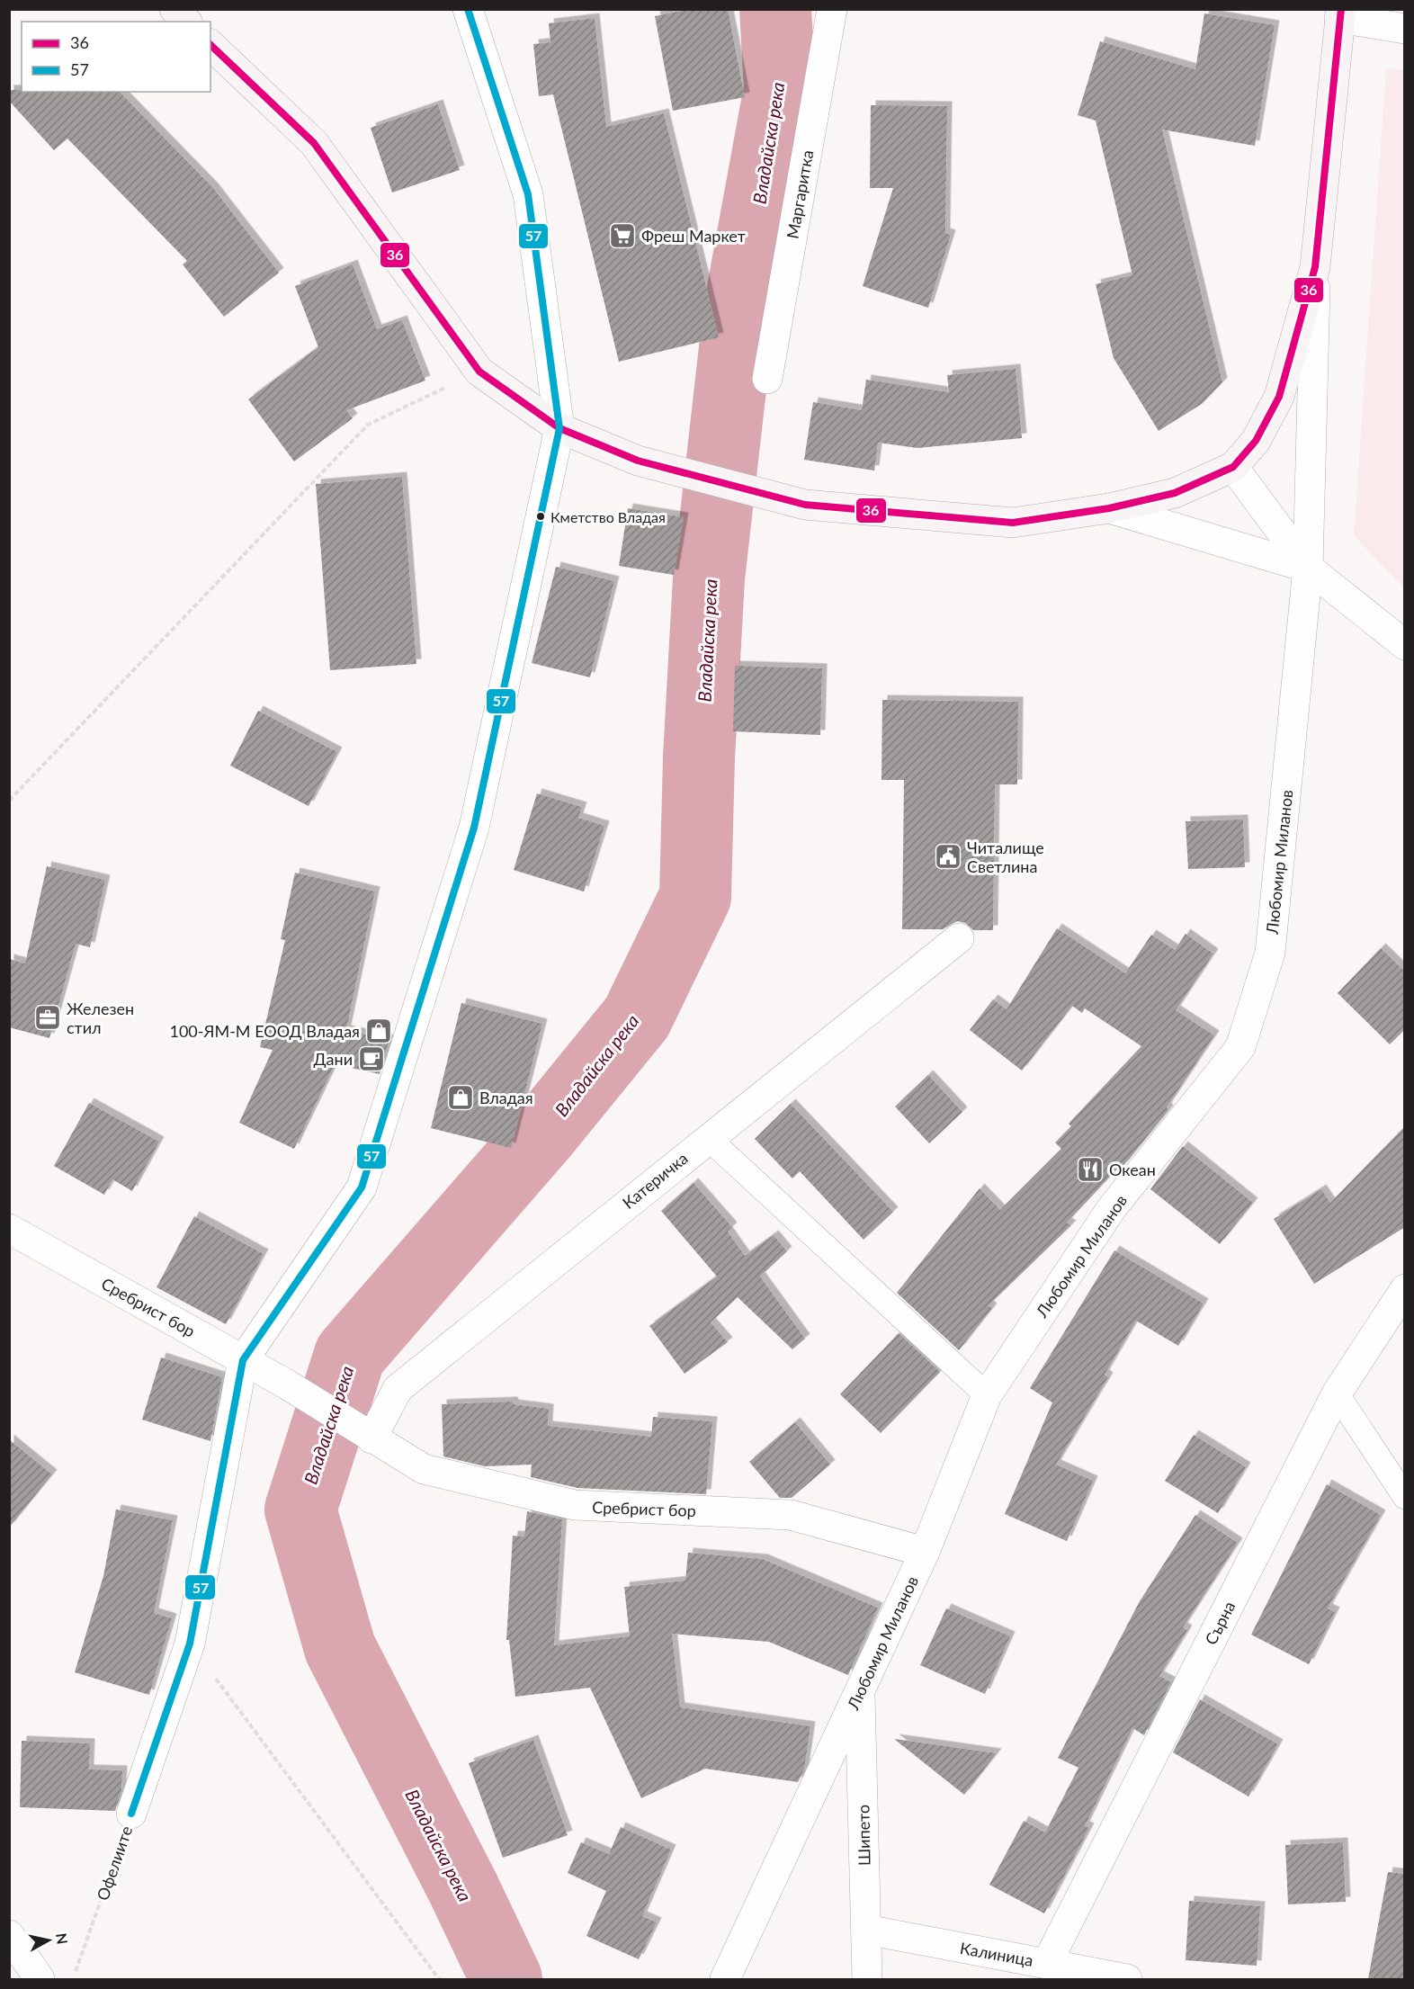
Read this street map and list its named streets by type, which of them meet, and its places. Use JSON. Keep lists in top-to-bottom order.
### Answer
{
  "streets": {
    "street": [
      "Маргаритка",
      "Любомир Миланов",
      "Катеричка",
      "Сребрист бор",
      "Сърна",
      "Шипето",
      "Офелиите",
      "Калиница"
    ]
  },
  "crossings": [
    ["Любомир Миланов", "Сребрист бор"],
    ["Любомир Миланов", "Шипето"],
    ["Катеричка", "Сребрист бор"],
    ["Сребрист бор", "Офелиите"],
    ["Сърна", "Калиница"],
    ["Шипето", "Калиница"]
  ],
  "water": ["Владайска река"],
  "places": {
    "supermarket": ["Фреш Маркет"],
    "other": ["Кметство Владая"],
    "public building": ["Читалище Светлина"],
    "office": ["Железен стил"],
    "shop": ["100-ЯМ-М ЕООД Владая", "Владая"],
    "cafe": ["Дани"],
    "restaurant": ["Океан"]
  },
  "lines": ["transit line 36", "transit line 57"],
  "legend": ["36", "57"],
  "north": "right"
}
